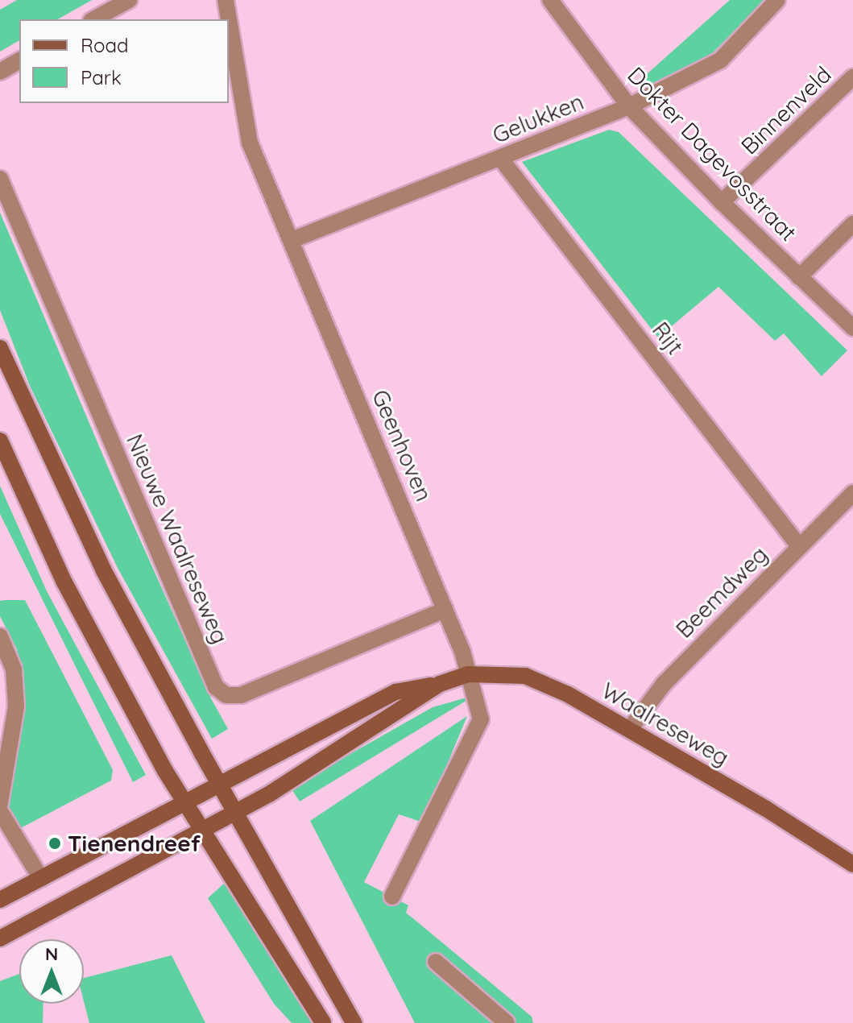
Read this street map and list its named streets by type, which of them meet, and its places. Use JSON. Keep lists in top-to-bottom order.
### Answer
{
  "streets": {
    "street": [
      "Binnenveld",
      "Gelukken",
      "Dokter Dagevosstraat",
      "Rijt",
      "Geenhoven",
      "Nieuwe Waalreseweg",
      "Beemdweg",
      "Waalreseweg"
    ]
  },
  "crossings": [
    ["Binnenveld", "Dokter Dagevosstraat"],
    ["Gelukken", "Dokter Dagevosstraat"],
    ["Gelukken", "Rijt"],
    ["Gelukken", "Geenhoven"],
    ["Rijt", "Beemdweg"],
    ["Geenhoven", "Nieuwe Waalreseweg"],
    ["Geenhoven", "Waalreseweg"],
    ["Beemdweg", "Waalreseweg"]
  ],
  "places": ["Tienendreef"],
  "legend": ["Road", "Park"],
  "north": "top"
}
